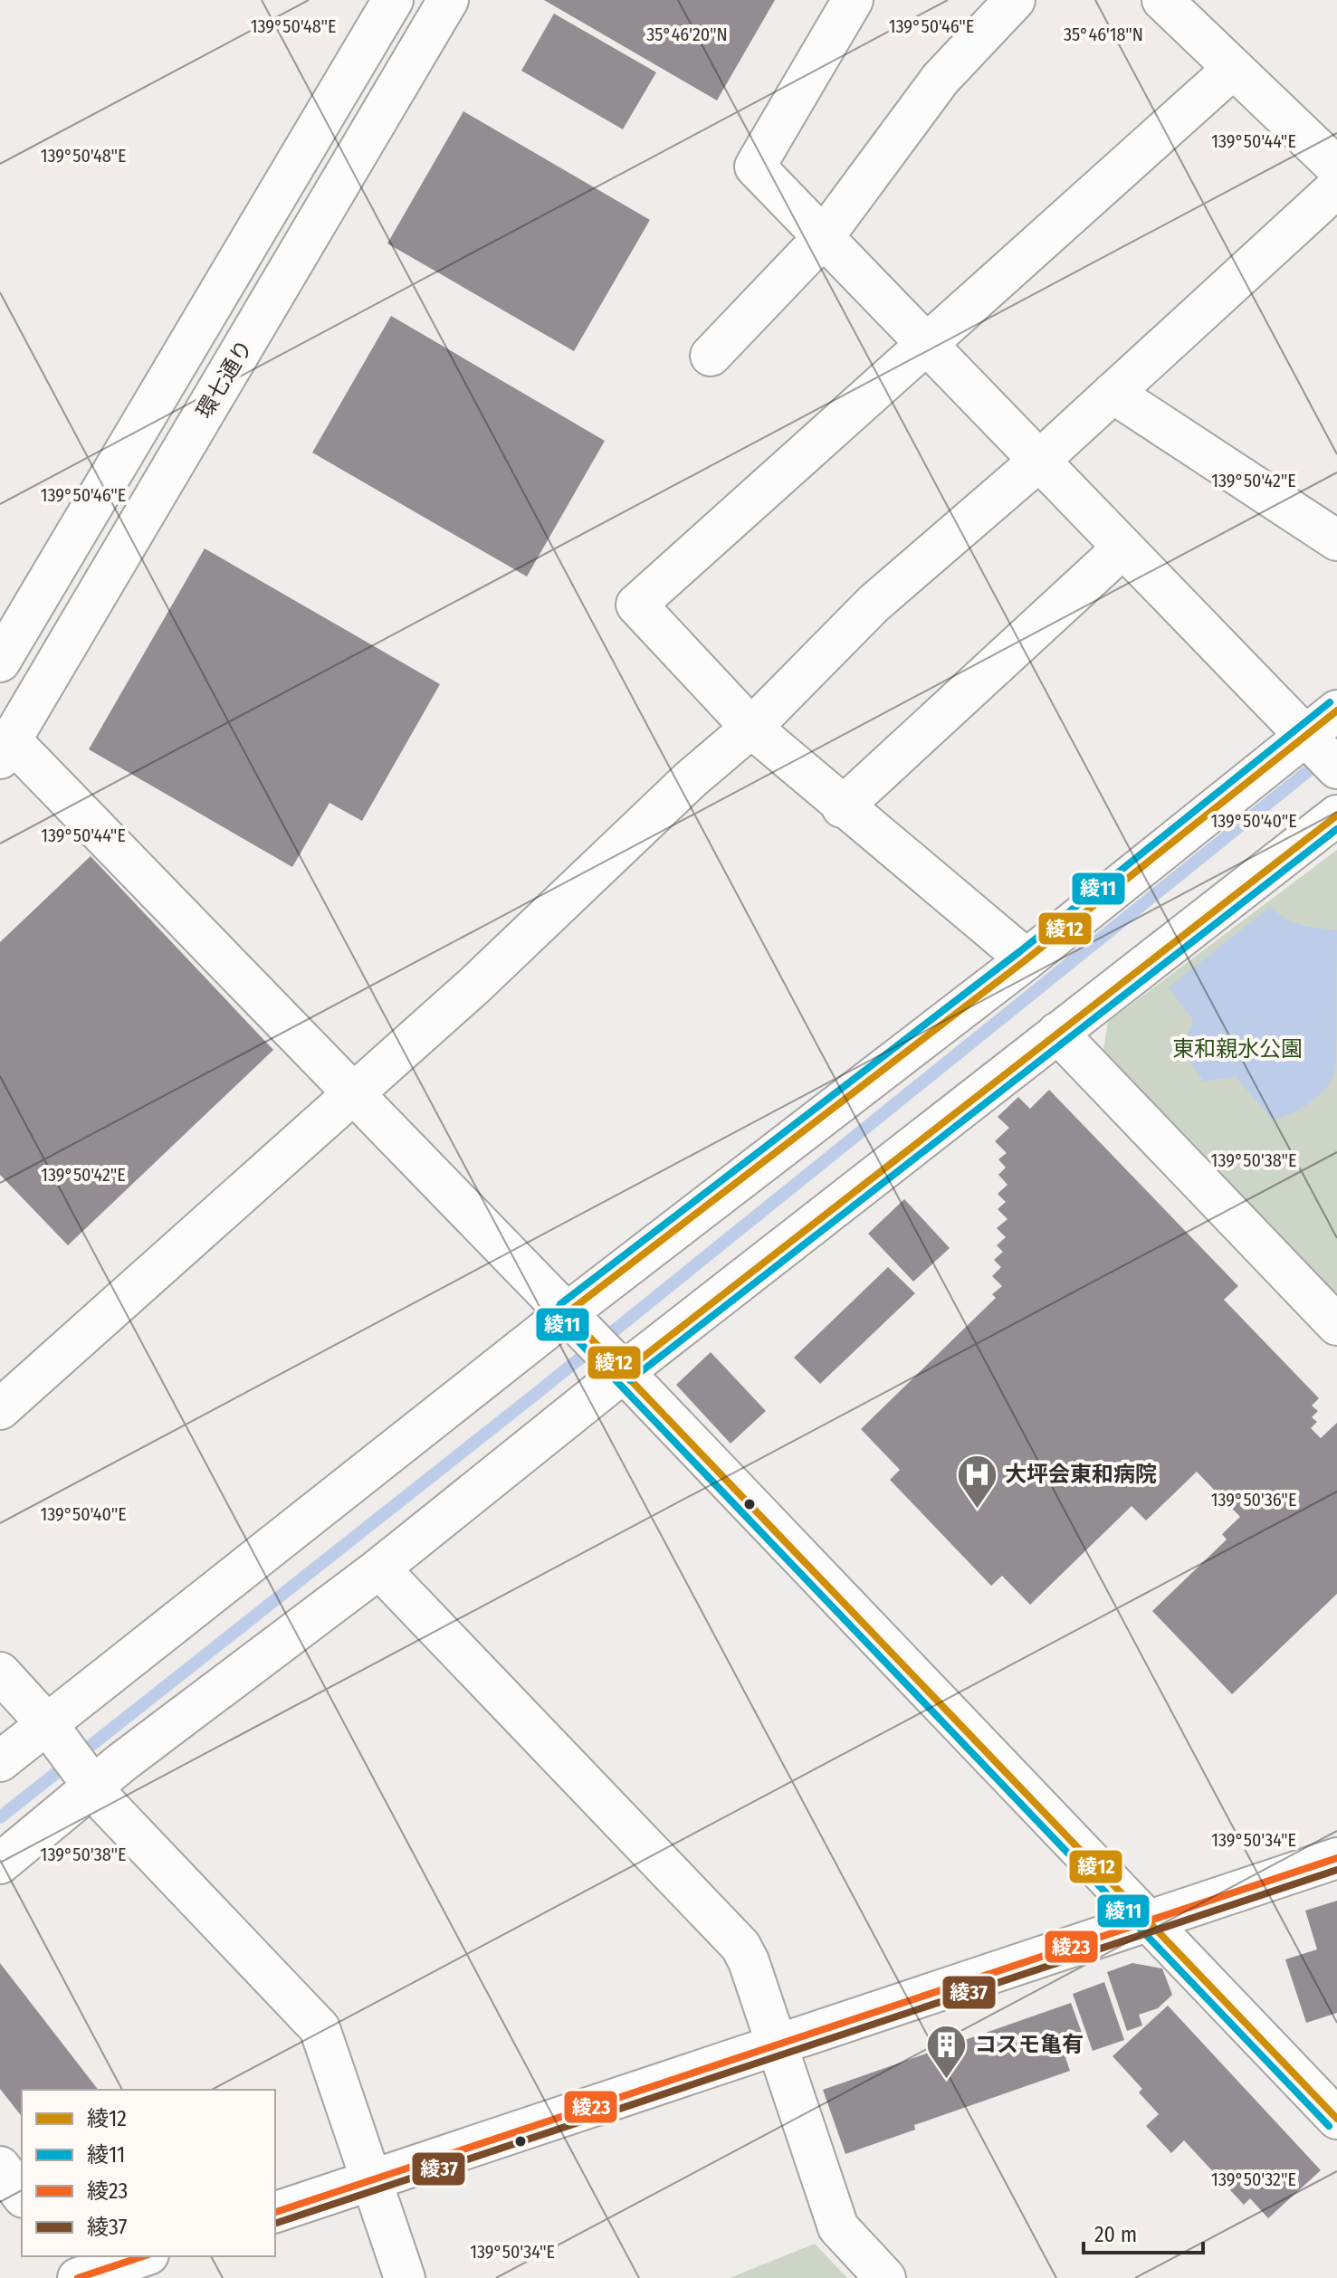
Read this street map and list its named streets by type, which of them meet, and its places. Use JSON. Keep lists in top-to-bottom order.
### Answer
{
  "streets": {
    "street": ["環七通り"]
  },
  "parks": ["東和親水公園"],
  "places": {
    "hospital": ["大坪会東和病院"],
    "building": ["コスモ亀有"]
  },
  "lines": [
    "transit line 綾11",
    "transit line 綾12",
    "transit line 綾23",
    "transit line 綾37"
  ],
  "legend": [
    "綾12",
    "綾11",
    "綾23",
    "綾37"
  ],
  "scale_bar": "20 m",
  "coordinates": [
    "139°50'48\"E",
    "139°50'46\"E",
    "35°46'20\"N",
    "35°46'18\"N",
    "139°50'44\"E",
    "139°50'42\"E",
    "139°50'40\"E",
    "139°50'38\"E",
    "139°50'36\"E",
    "139°50'34\"E",
    "139°50'32\"E"
  ]
}
